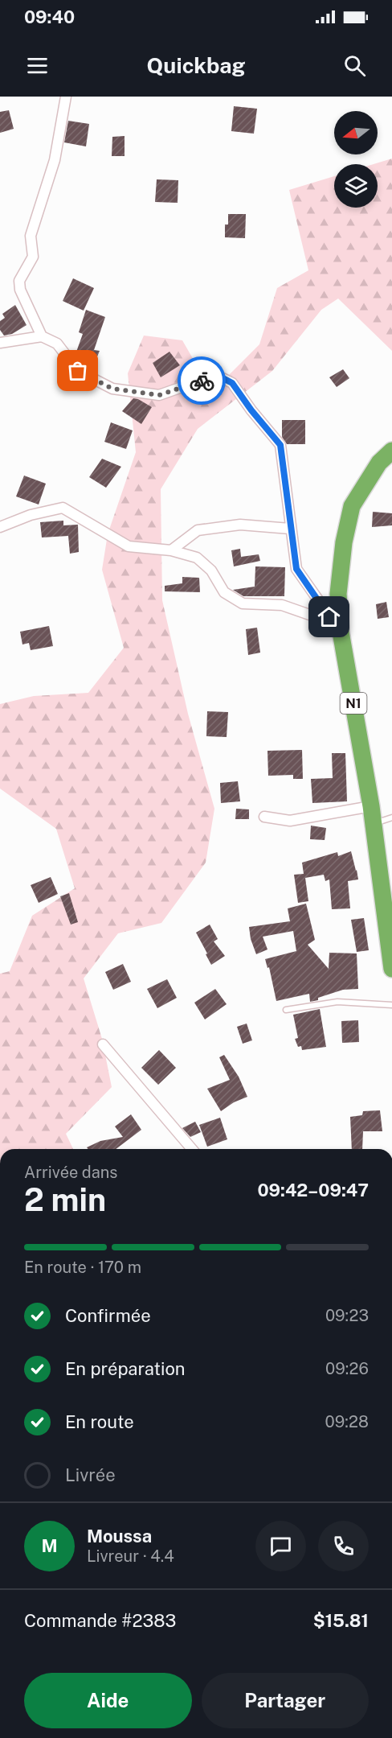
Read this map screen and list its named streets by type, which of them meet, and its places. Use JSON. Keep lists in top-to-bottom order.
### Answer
{
  "streets": {
    "highway": ["N1"]
  },
  "north": "left",
  "page": {
    "status": "09:40",
    "header": "Quickbag",
    "heading": ["2 min", "Arrivée dans", "09:42–09:47"],
    "panel": [
      "Moussa",
      "Livreur · 4.4",
      "Commande #2383",
      "$15.81"
    ],
    "bar": "En route · 170 m",
    "list": [
      ["Confirmée", "09:23"],
      ["En préparation", "09:26"],
      ["En route", "09:28"],
      "Livrée"
    ],
    "round": "M",
    "buttons": ["Aide", "Partager"]
  }
}
